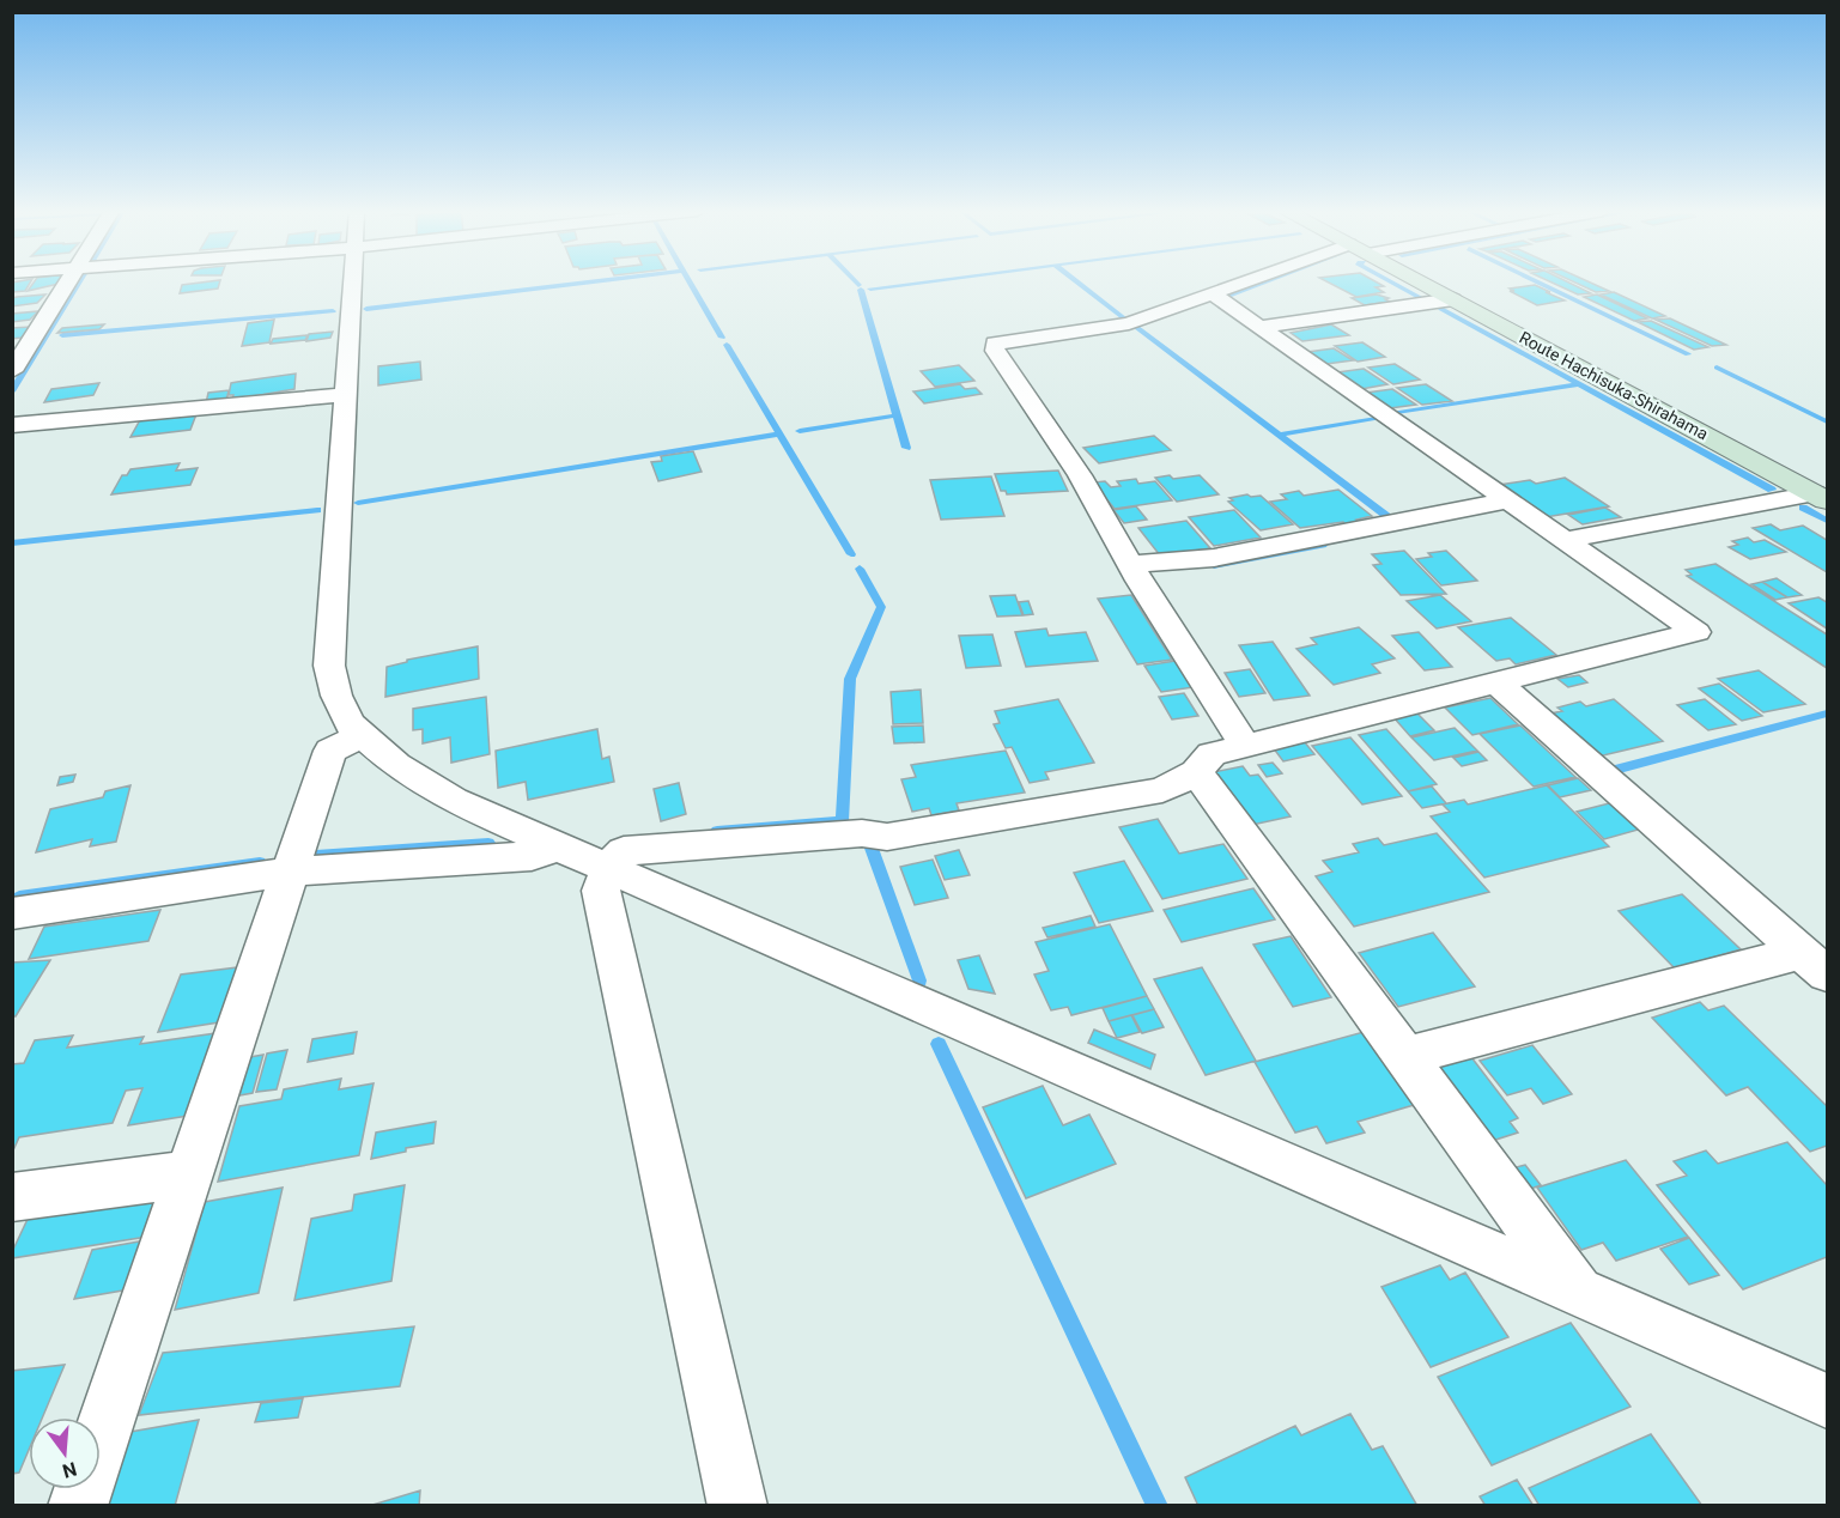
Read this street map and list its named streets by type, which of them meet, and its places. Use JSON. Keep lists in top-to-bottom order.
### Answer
{
  "streets": {
    "main road": ["Route Hachisuka-Shirahama"]
  },
  "north": "bottom"
}
